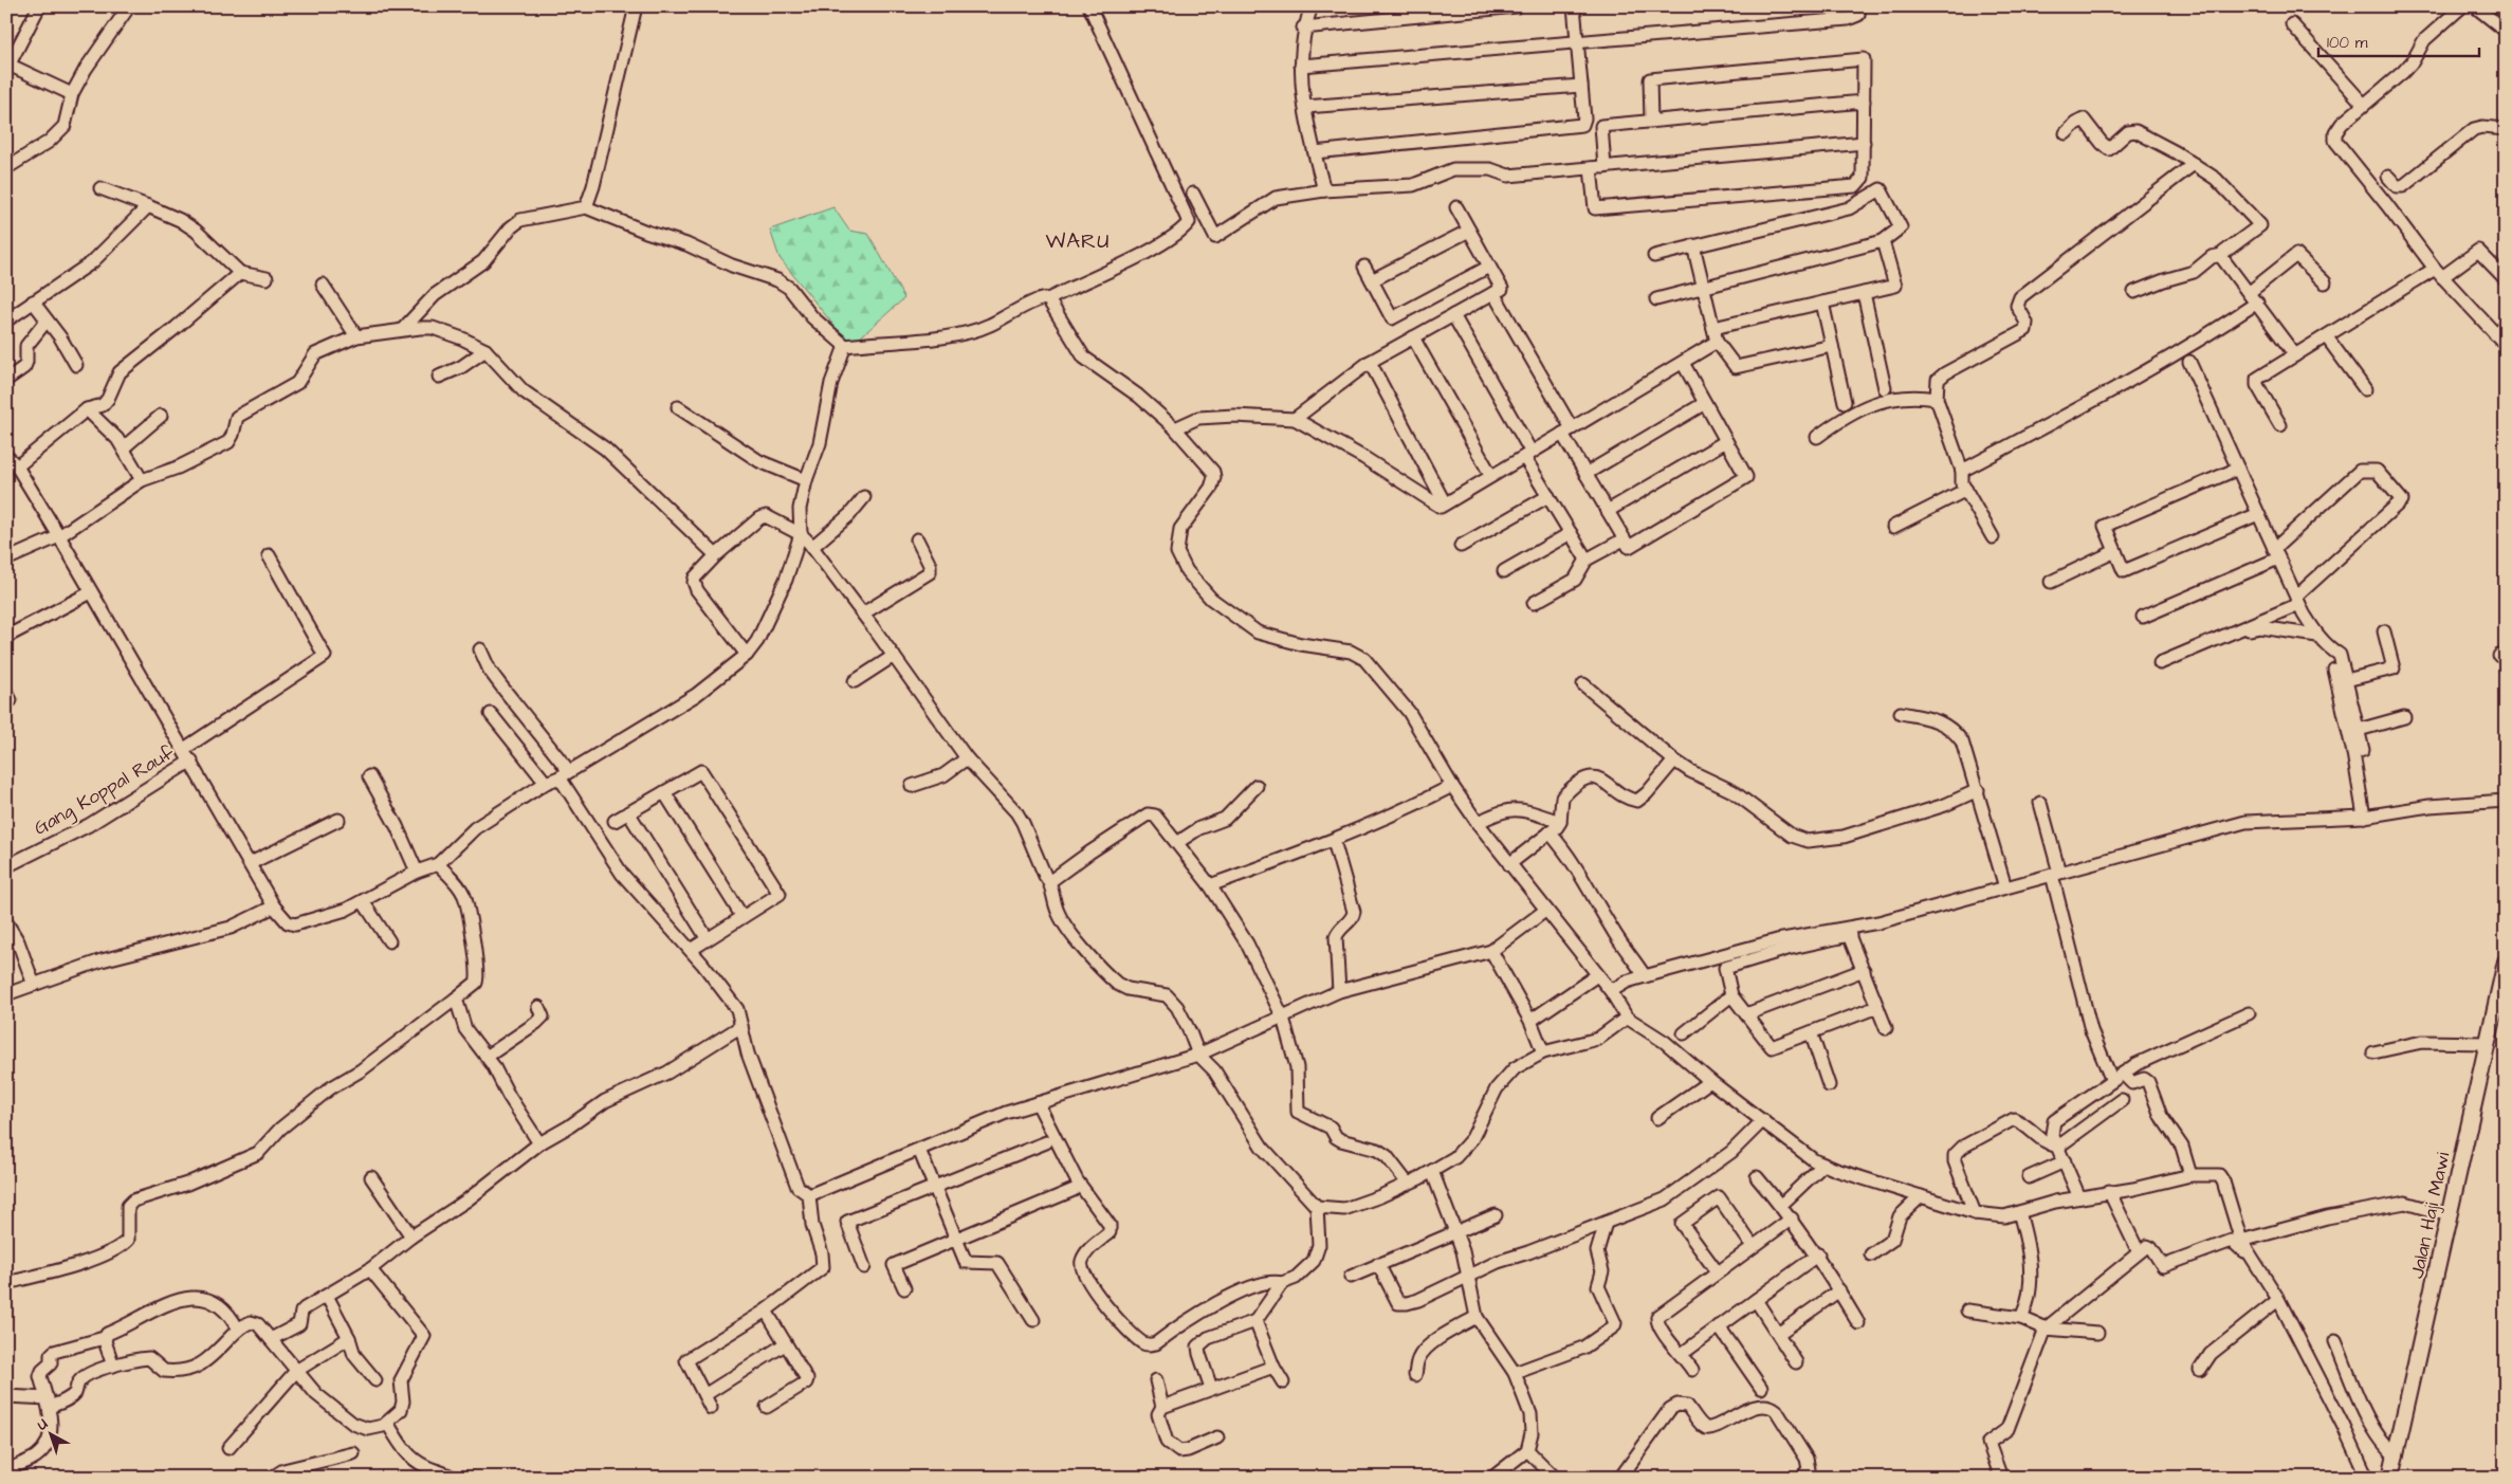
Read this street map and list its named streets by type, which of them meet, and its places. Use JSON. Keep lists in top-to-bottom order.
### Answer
{
  "streets": {
    "street": ["Gang Koppal Rauf", "Jalan Haji Mawi"]
  },
  "districts": ["WARU"],
  "scale_bar": "100 m",
  "north": "top left"
}
